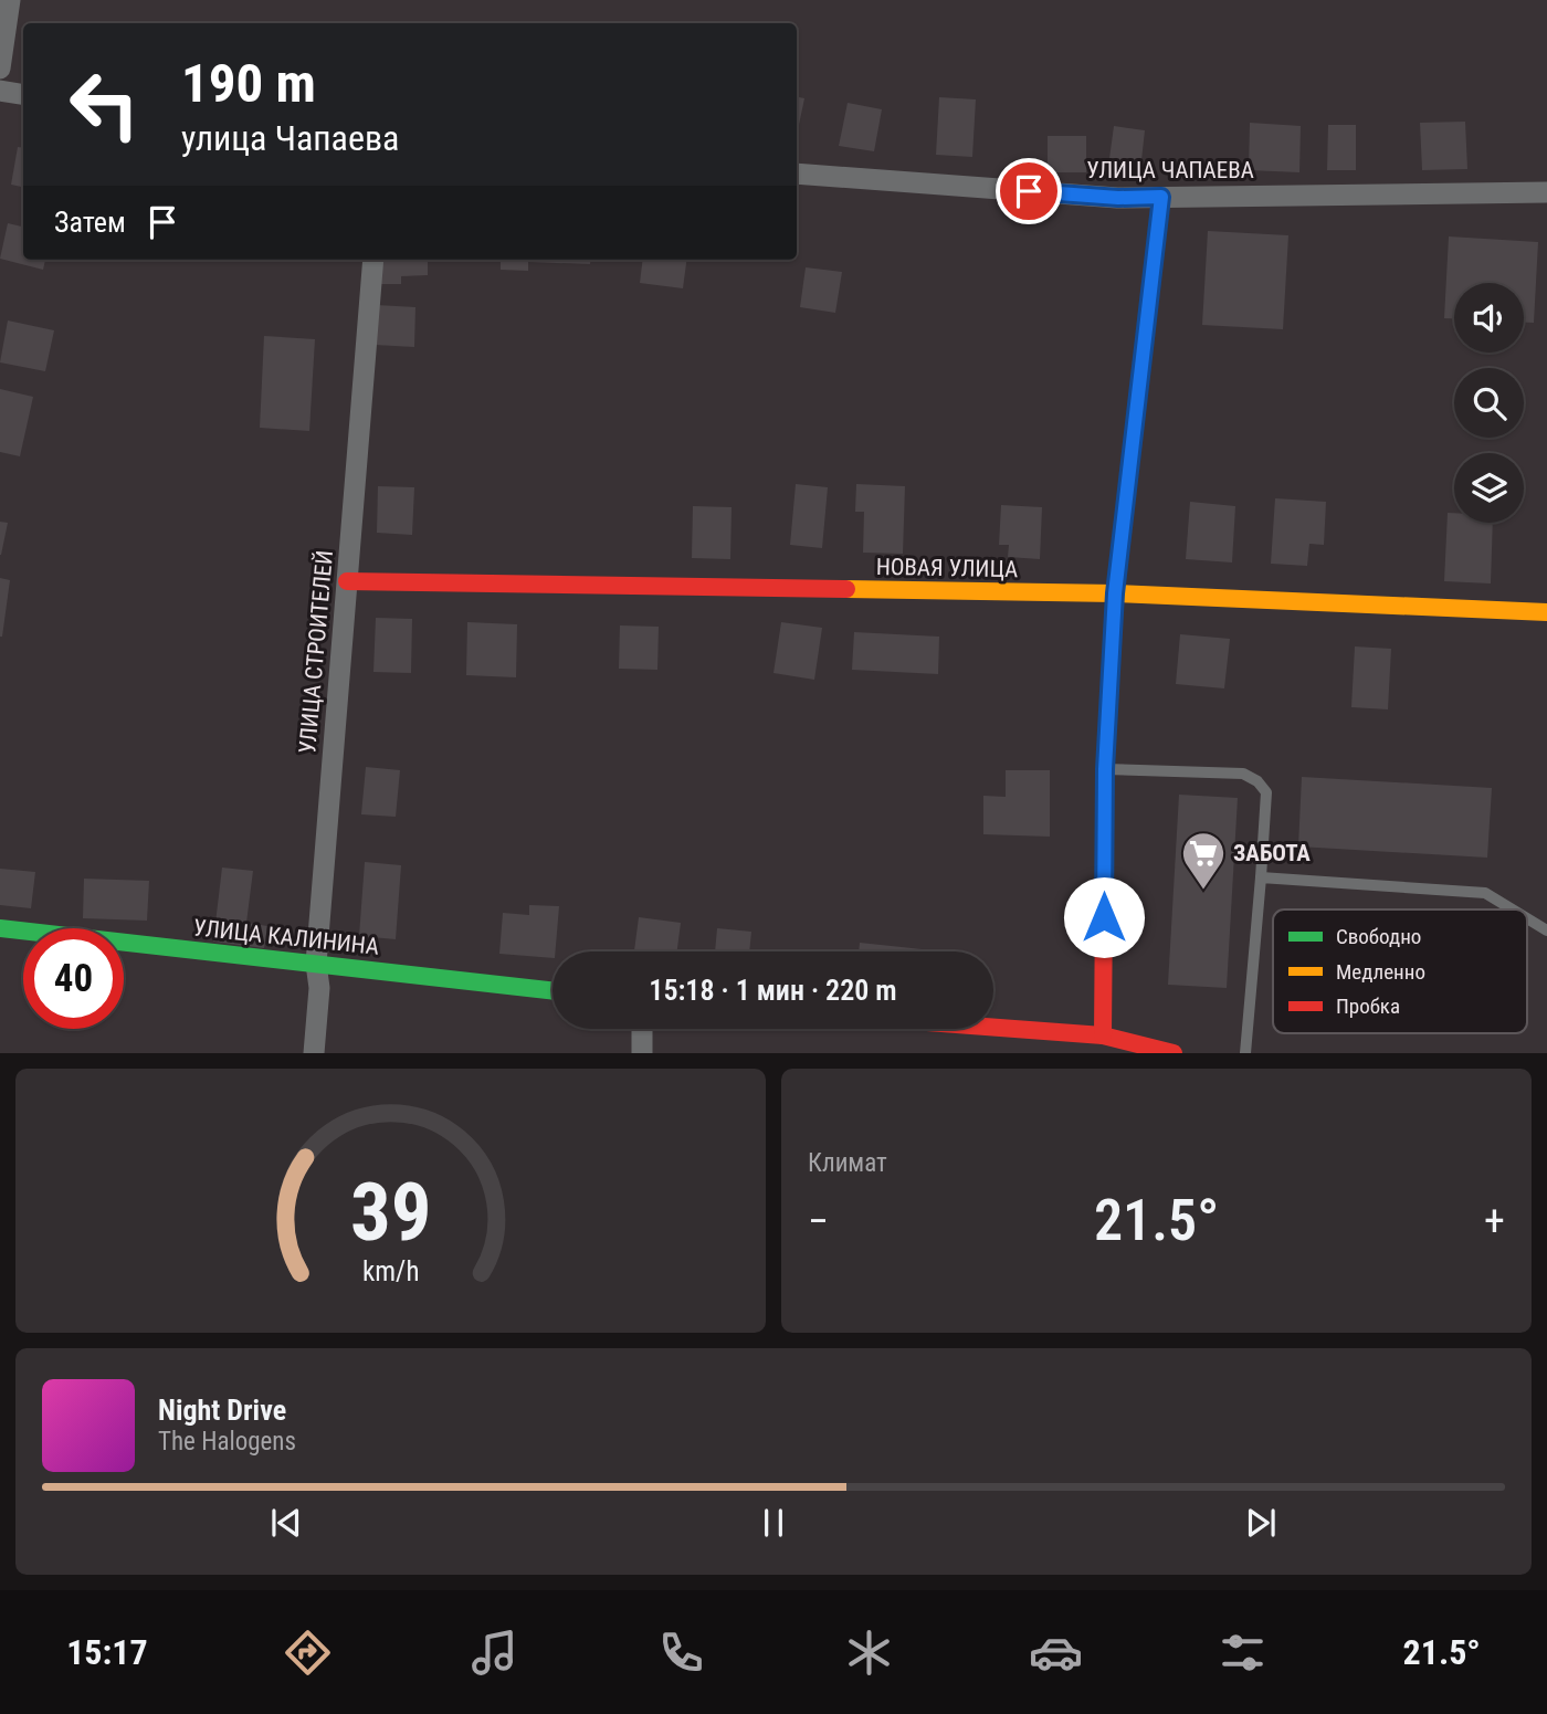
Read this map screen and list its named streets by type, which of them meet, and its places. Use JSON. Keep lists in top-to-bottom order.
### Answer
{
  "streets": {
    "street": [
      "УЛИЦА ЧАПАЕВА",
      "НОВАЯ УЛИЦА",
      "УЛИЦА СТРОИТЕЛЕЙ",
      "УЛИЦА КАЛИНИНА"
    ]
  },
  "crossings": [
    ["НОВАЯ УЛИЦА", "УЛИЦА СТРОИТЕЛЕЙ"],
    ["УЛИЦА СТРОИТЕЛЕЙ", "УЛИЦА КАЛИНИНА"]
  ],
  "places": {
    "supermarket": ["ЗАБОТА"]
  },
  "legend": ["Свободно", "Медленно", "Пробка"],
  "page": {
    "turn": ["190 m", "улица Чапаева"],
    "then": "Затем",
    "limit": "40",
    "trip": "15:18 · 1 мин · 220 m",
    "tile": "Климат",
    "heat": ["−", "21.5°", "+"],
    "song": ["Night Drive", "The Halogens"],
    "tabs": ["15:17", "21.5°"],
    "gauge": ["39", "km/h"]
  }
}
